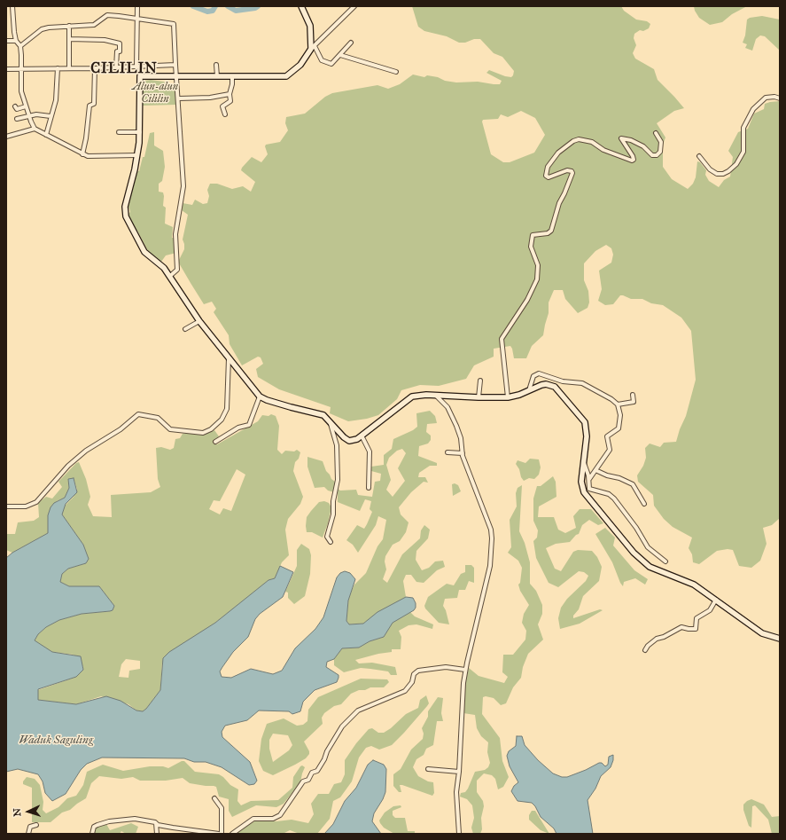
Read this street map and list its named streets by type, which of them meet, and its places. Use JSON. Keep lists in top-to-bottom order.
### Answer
{
  "districts": ["CILILIN"],
  "water": ["Waduk Saguling"],
  "parks": ["Alun-alun Cililin"],
  "north": "left"
}
